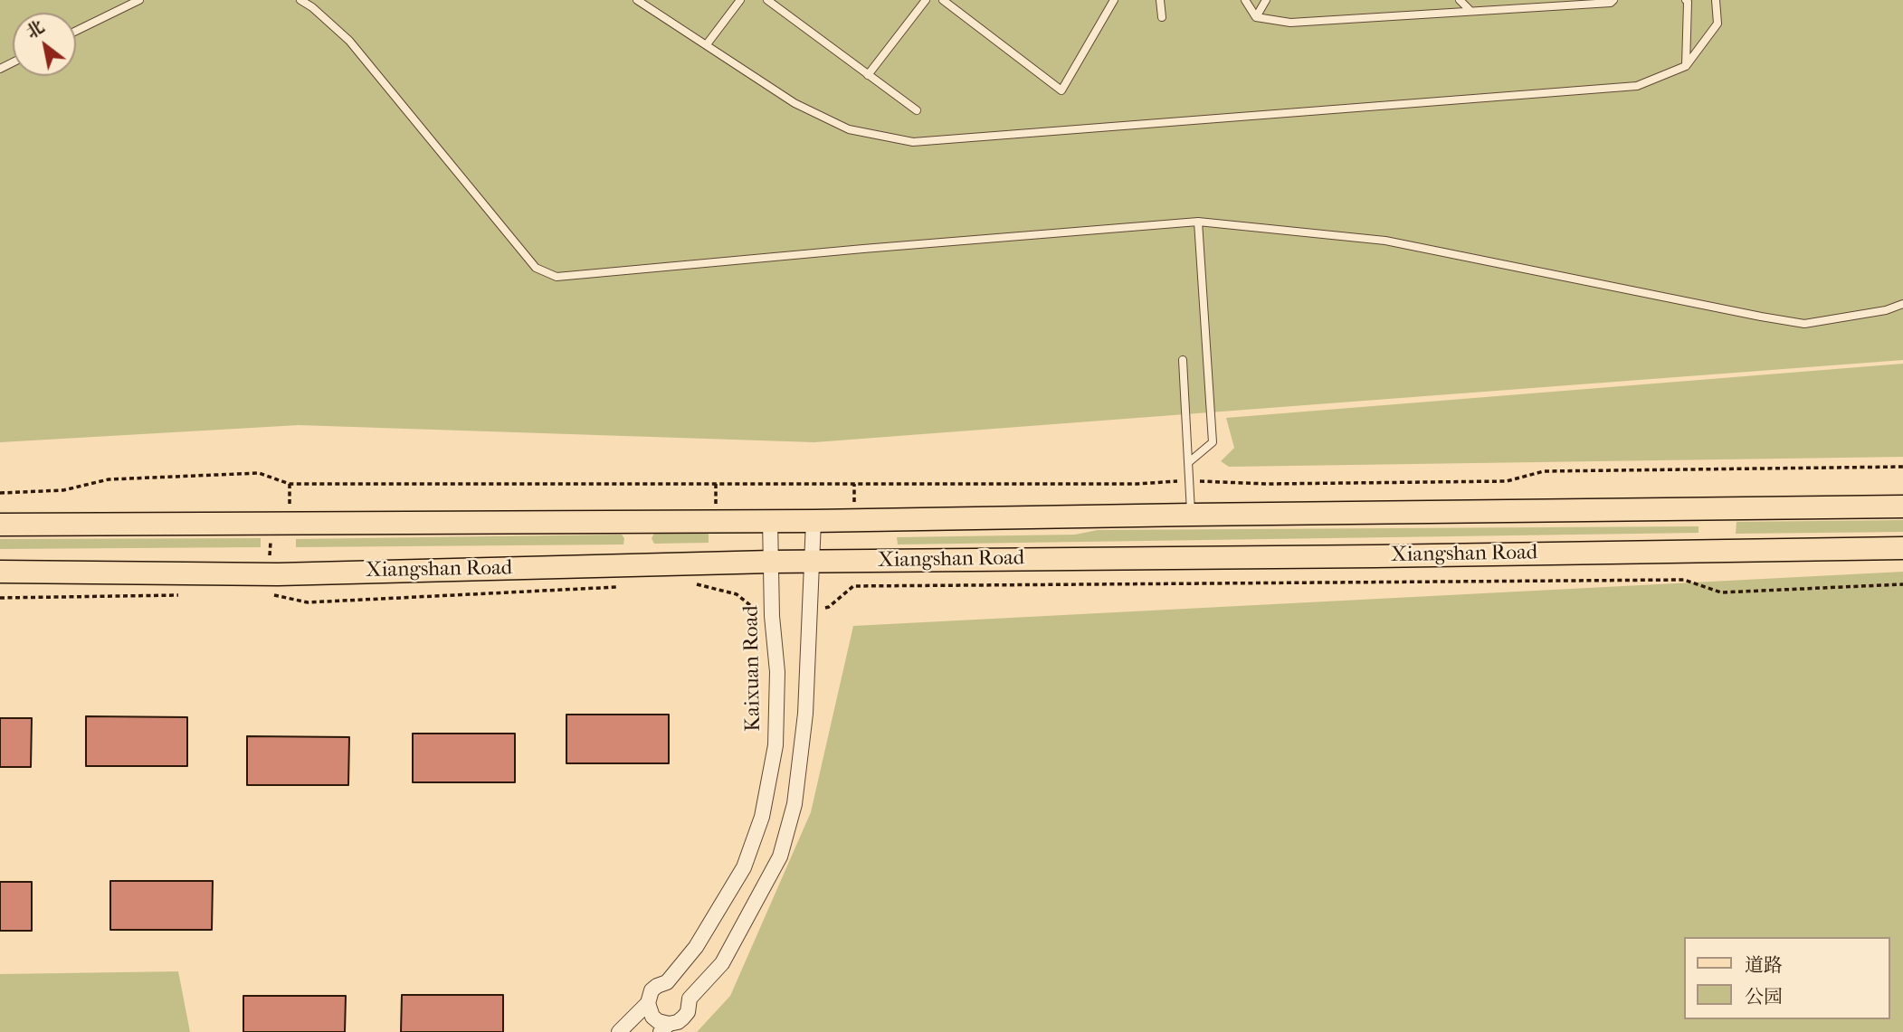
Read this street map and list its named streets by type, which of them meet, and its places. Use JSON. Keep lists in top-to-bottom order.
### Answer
{
  "streets": {
    "main road": ["Xiangshan Road"],
    "street": ["Kaixuan Road"]
  },
  "crossings": [
    ["Xiangshan Road", "Kaixuan Road"]
  ],
  "legend": ["道路", "公园"],
  "north": "top left"
}
